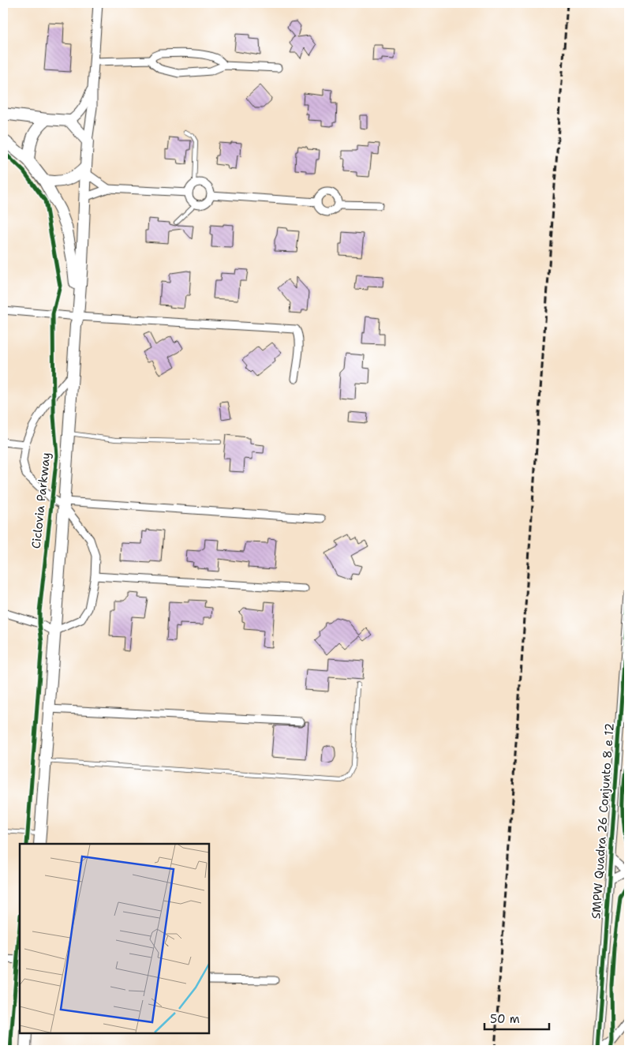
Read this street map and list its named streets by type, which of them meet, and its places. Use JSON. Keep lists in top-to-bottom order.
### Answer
{
  "streets": {
    "street": ["SMPW Quadra 26 Conjunto 8 e 12"],
    "cycle path": ["Ciclovia Parkway"]
  },
  "scale_bar": "50 m"
}
